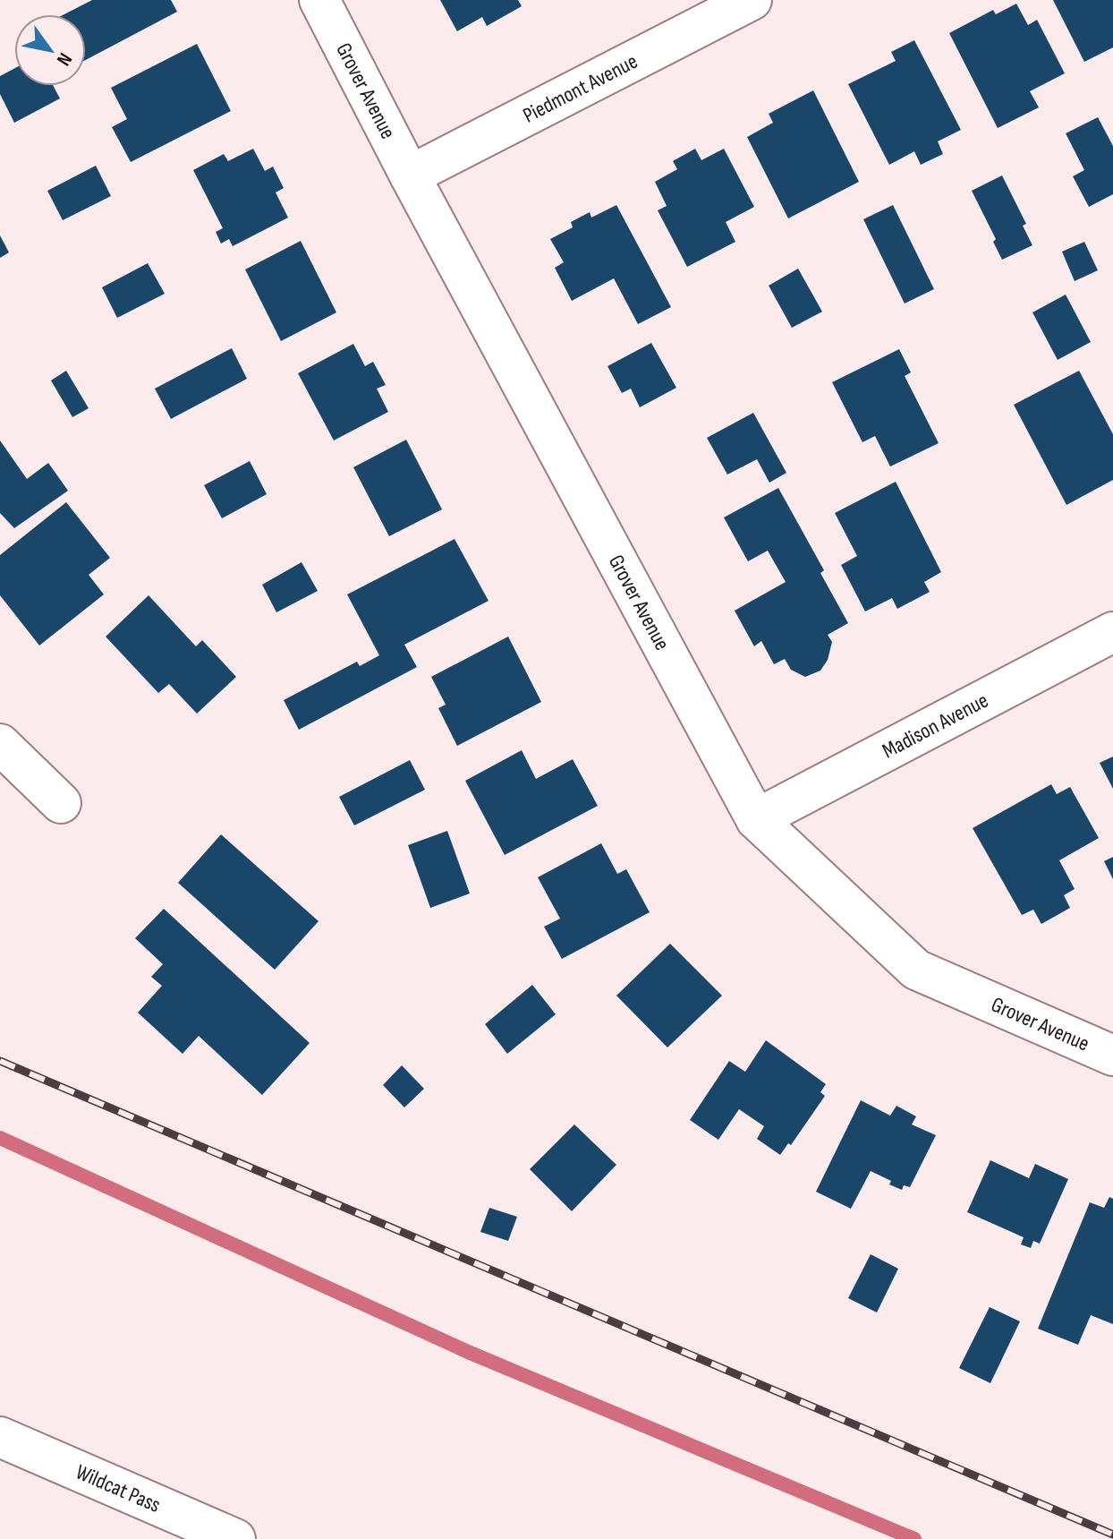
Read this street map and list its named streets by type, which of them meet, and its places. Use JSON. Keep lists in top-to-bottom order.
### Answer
{
  "streets": {
    "street": [
      "Piedmont Avenue",
      "Grover Avenue",
      "Madison Avenue",
      "Wildcat Pass"
    ]
  },
  "crossings": [
    ["Piedmont Avenue", "Grover Avenue"],
    ["Grover Avenue", "Madison Avenue"]
  ],
  "north": "bottom right"
}
